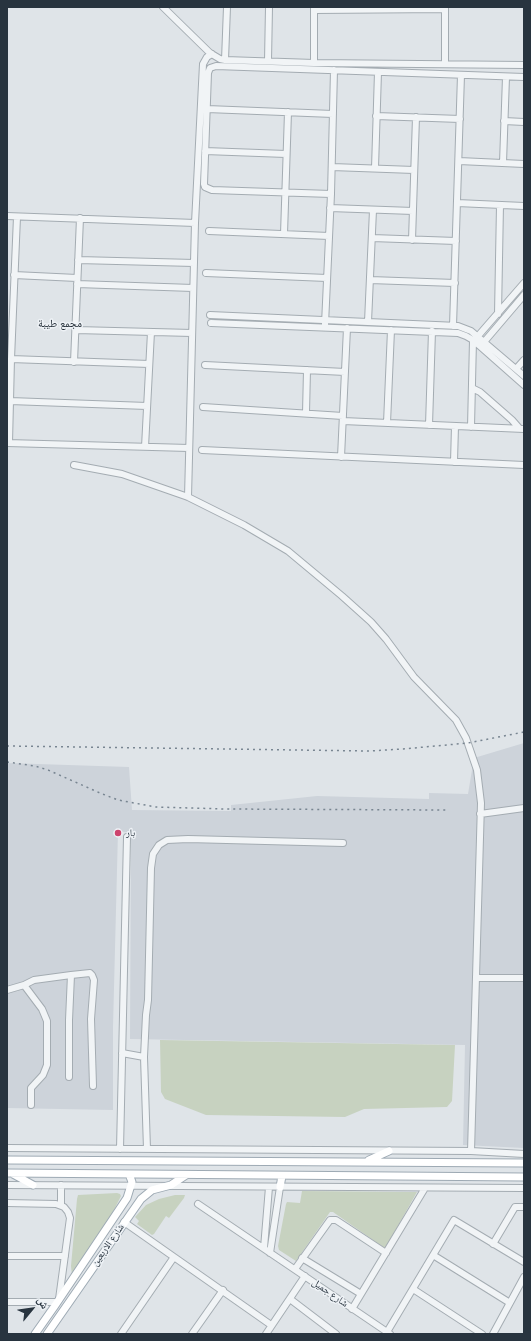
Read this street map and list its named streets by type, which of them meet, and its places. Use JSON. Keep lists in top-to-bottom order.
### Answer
{
  "streets": {
    "main road": ["شارع الاربعين"],
    "street": ["شارع جميل"]
  },
  "districts": ["مجمع طيبة"],
  "places": ["بار"],
  "north": "top right"
}
